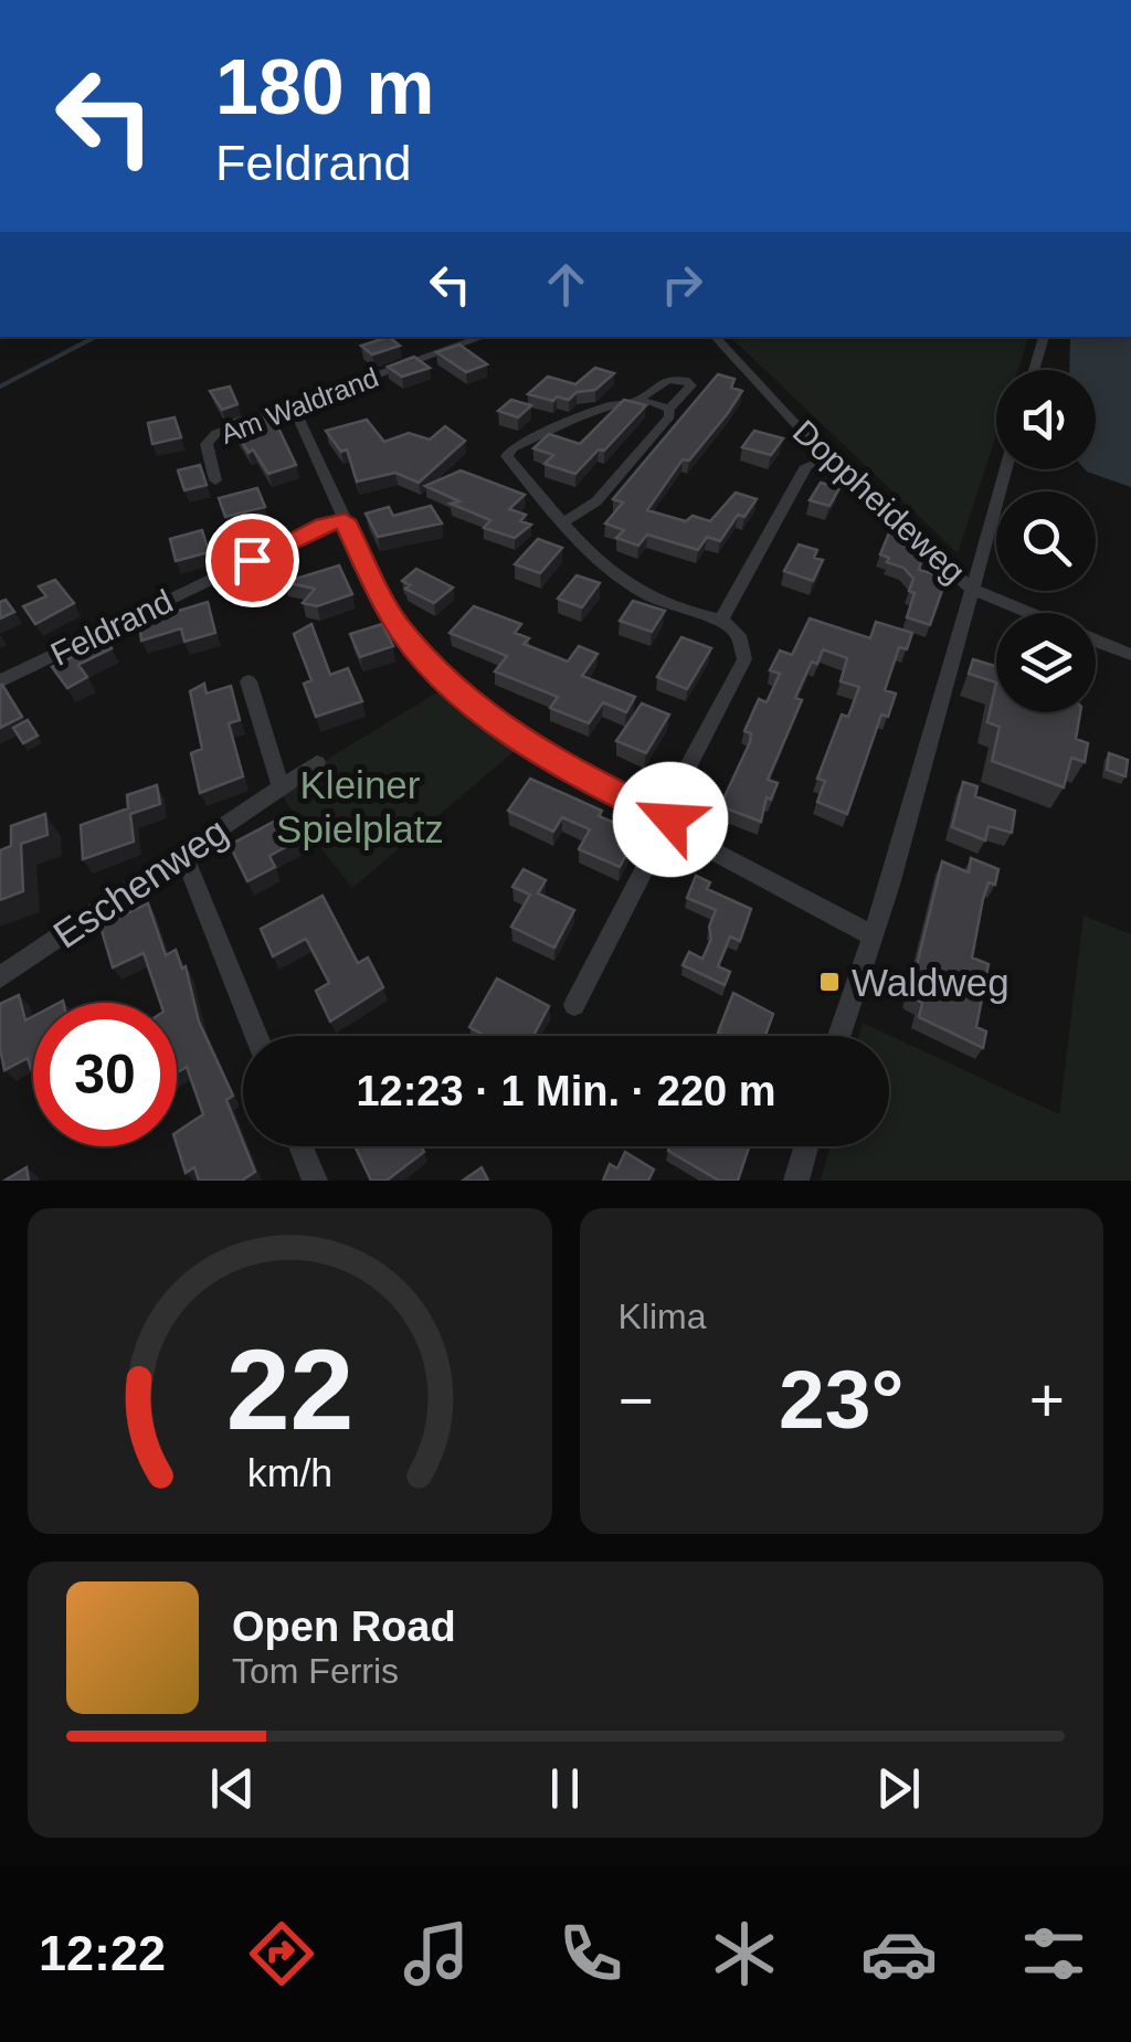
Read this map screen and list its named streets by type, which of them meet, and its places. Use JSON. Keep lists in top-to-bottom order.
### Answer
{
  "streets": {
    "street": [
      "Am Waldrand",
      "Doppheideweg",
      "Feldrand",
      "Eschenweg"
    ]
  },
  "parks": ["Kleiner Spielplatz"],
  "places": {
    "transit": ["Waldweg"]
  },
  "page": {
    "turn": ["180 m", "Feldrand"],
    "limit": "30",
    "trip": "12:23 · 1 Min. · 220 m",
    "tile": "Klima",
    "heat": ["−", "23°", "+"],
    "song": ["Open Road", "Tom Ferris"],
    "tabs": "12:22",
    "gauge": ["22", "km/h"]
  }
}
